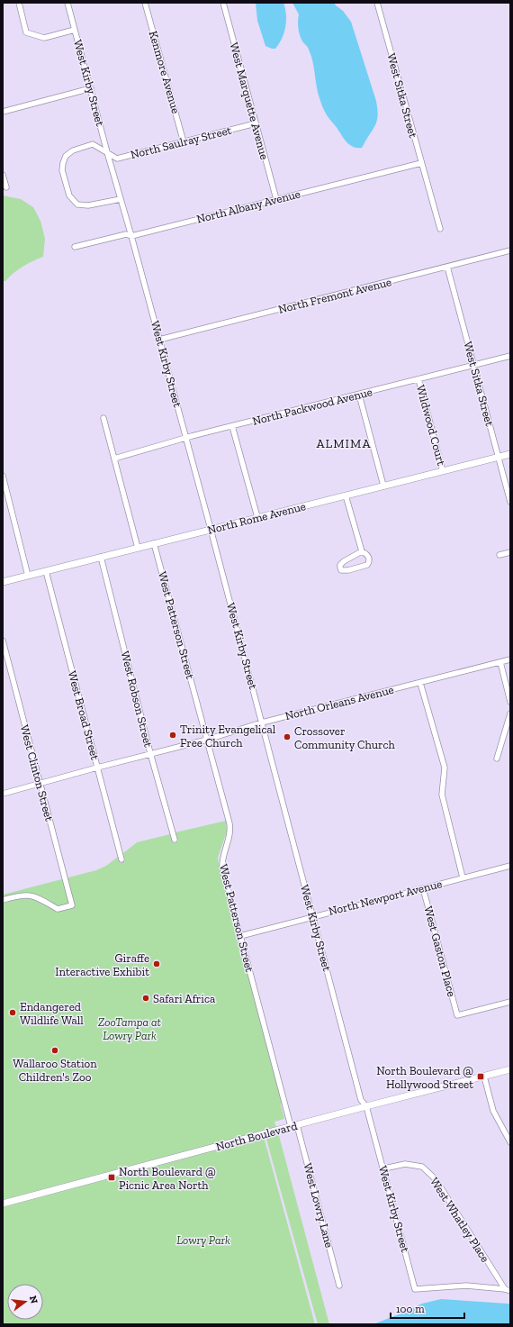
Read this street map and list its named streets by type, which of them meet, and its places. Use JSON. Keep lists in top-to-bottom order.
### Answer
{
  "streets": {
    "street": [
      "Kenmore Avenue",
      "West Kirby Street",
      "West Sitka Street",
      "West Marquette Avenue",
      "North Saulray Street",
      "North Albany Avenue",
      "North Fremont Avenue",
      "North Packwood Avenue",
      "Wildwood Court",
      "North Rome Avenue",
      "West Patterson Street",
      "West Robson Street",
      "North Orleans Avenue",
      "West Broad Street",
      "West Clinton Street",
      "North Newport Avenue",
      "West Gaston Place",
      "North Boulevard",
      "West Lowry Lane",
      "West Whatley Place"
    ]
  },
  "crossings": [
    ["Kenmore Avenue", "North Saulray Street"],
    ["West Kirby Street", "North Saulray Street"],
    ["West Kirby Street", "North Albany Avenue"],
    ["West Kirby Street", "North Fremont Avenue"],
    ["West Kirby Street", "North Packwood Avenue"],
    ["West Kirby Street", "North Rome Avenue"],
    ["West Kirby Street", "North Orleans Avenue"],
    ["West Kirby Street", "North Newport Avenue"],
    ["West Kirby Street", "North Boulevard"],
    ["West Kirby Street", "West Whatley Place"],
    ["West Sitka Street", "North Albany Avenue"],
    ["West Sitka Street", "North Fremont Avenue"],
    ["West Sitka Street", "North Packwood Avenue"],
    ["West Sitka Street", "North Rome Avenue"],
    ["West Marquette Avenue", "North Saulray Street"],
    ["West Marquette Avenue", "North Albany Avenue"],
    ["North Packwood Avenue", "Wildwood Court"],
    ["Wildwood Court", "North Rome Avenue"],
    ["North Rome Avenue", "West Patterson Street"],
    ["North Rome Avenue", "West Robson Street"],
    ["North Rome Avenue", "West Broad Street"],
    ["West Patterson Street", "North Orleans Avenue"],
    ["West Patterson Street", "North Newport Avenue"],
    ["West Patterson Street", "North Boulevard"],
    ["West Patterson Street", "West Lowry Lane"],
    ["West Robson Street", "North Orleans Avenue"],
    ["North Orleans Avenue", "West Broad Street"],
    ["North Orleans Avenue", "West Clinton Street"],
    ["North Newport Avenue", "West Gaston Place"],
    ["North Boulevard", "West Lowry Lane"]
  ],
  "districts": ["ALMIMA"],
  "parks": ["ZooTampa at Lowry Park", "Lowry Park"],
  "places": {
    "other": [
      "Trinity Evangelical Free Church",
      "Crossover Community Church",
      "Giraffe Interactive Exhibit",
      "Safari Africa",
      "Endangered Wildlife Wall",
      "Wallaroo Station Children's Zoo"
    ],
    "transit": ["North Boulevard @ Hollywood Street", "North Boulevard @ Picnic Area North"]
  },
  "scale_bar": "100 m",
  "north": "right"
}
